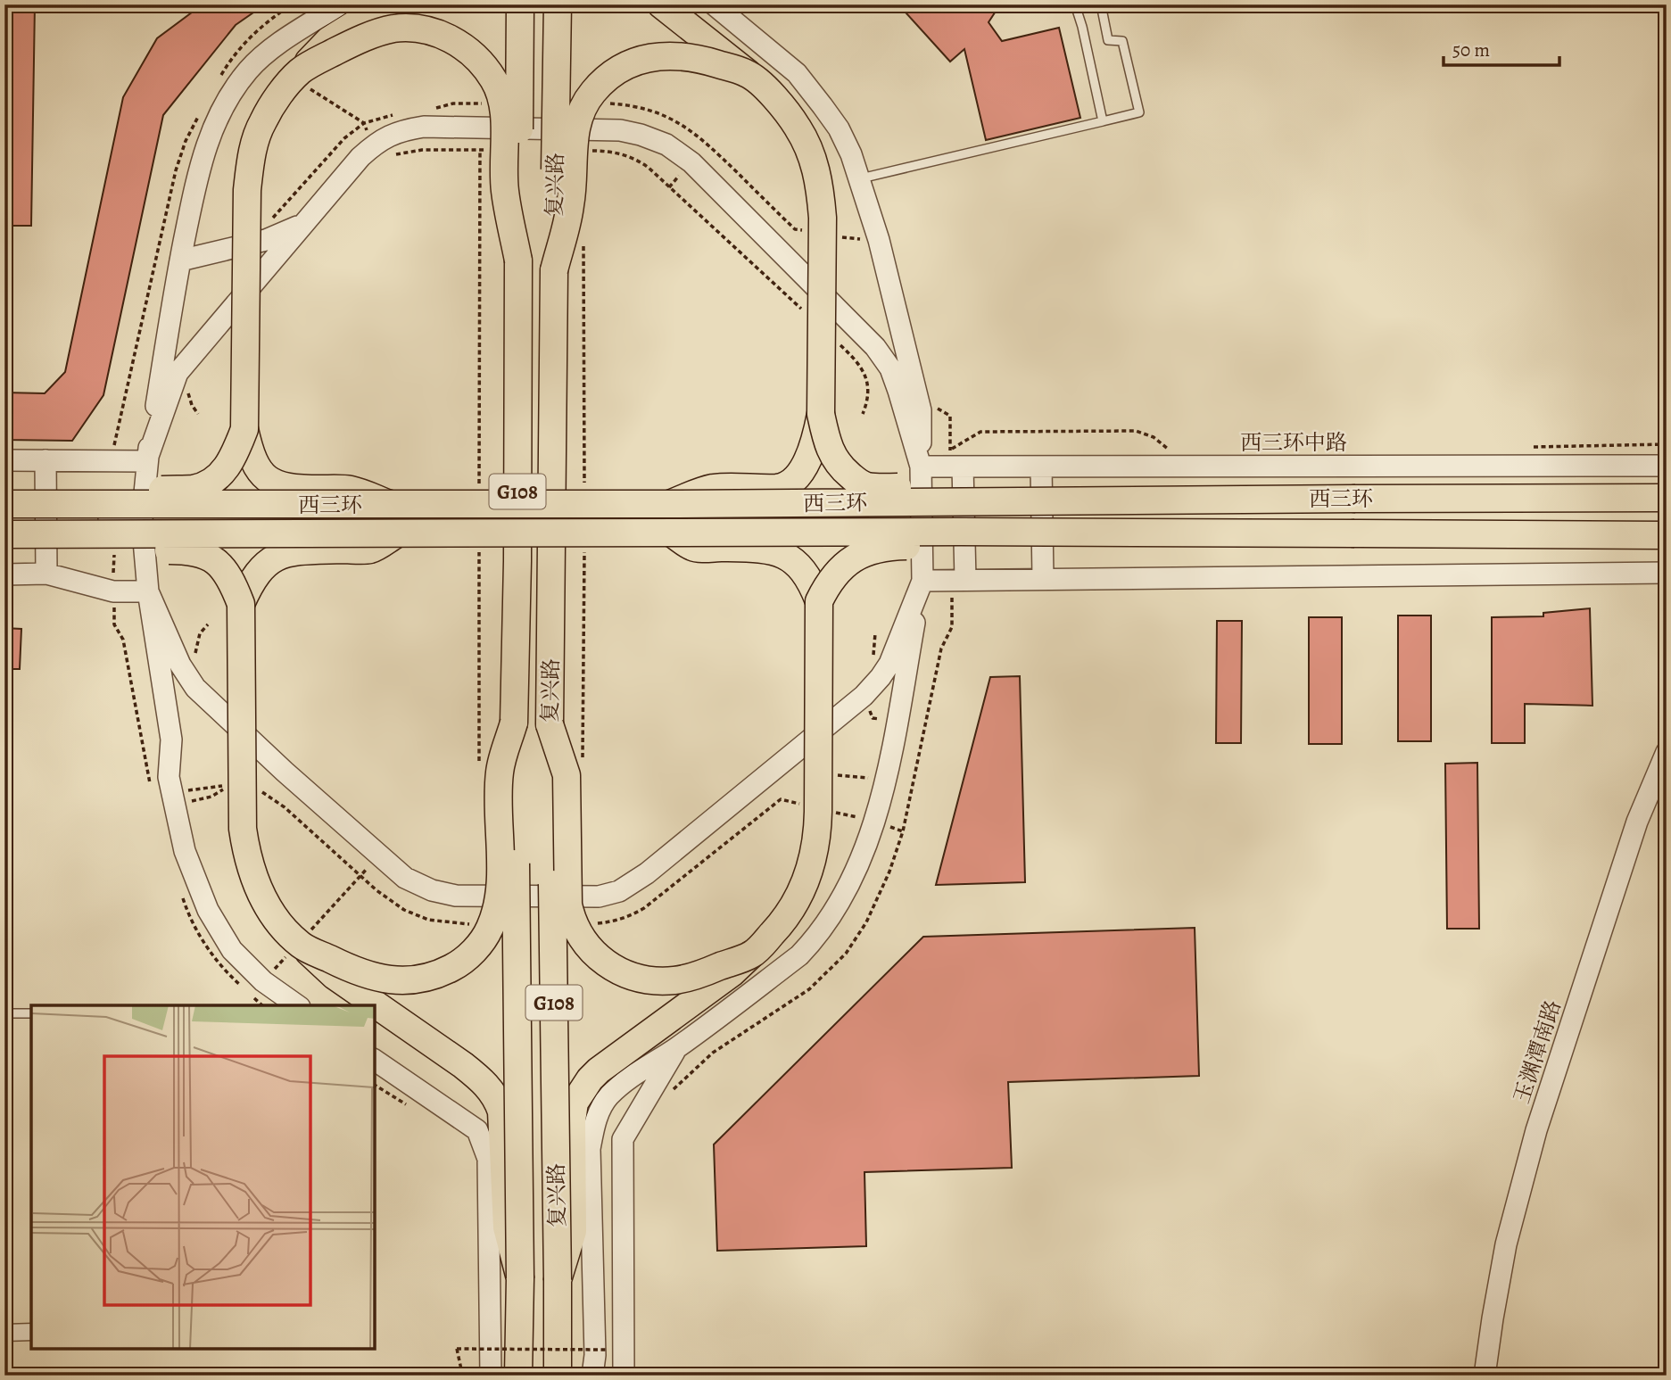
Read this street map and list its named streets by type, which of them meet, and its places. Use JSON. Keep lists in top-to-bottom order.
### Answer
{
  "streets": {
    "highway": ["复兴路", "G108", "西三环"],
    "street": ["西三环中路", "玉渊潭南路"]
  },
  "scale_bar": "50 m"
}
